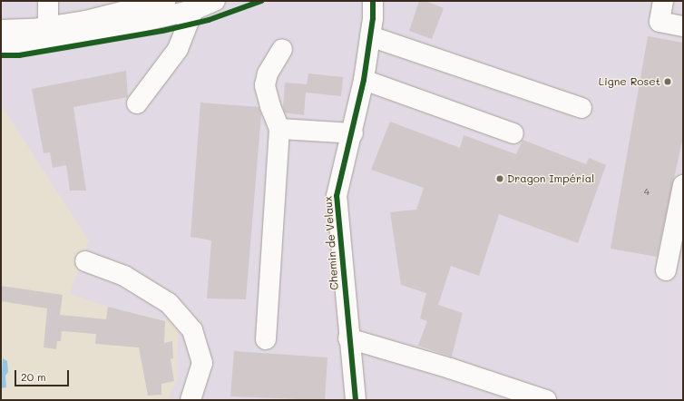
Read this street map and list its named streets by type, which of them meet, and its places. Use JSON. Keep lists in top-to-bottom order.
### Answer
{
  "streets": {
    "street": ["Chemin de Velaux"]
  },
  "places": ["Ligne Roset", "Dragon Impérial"],
  "house_numbers": ["4"],
  "scale_bar": "20 m"
}
